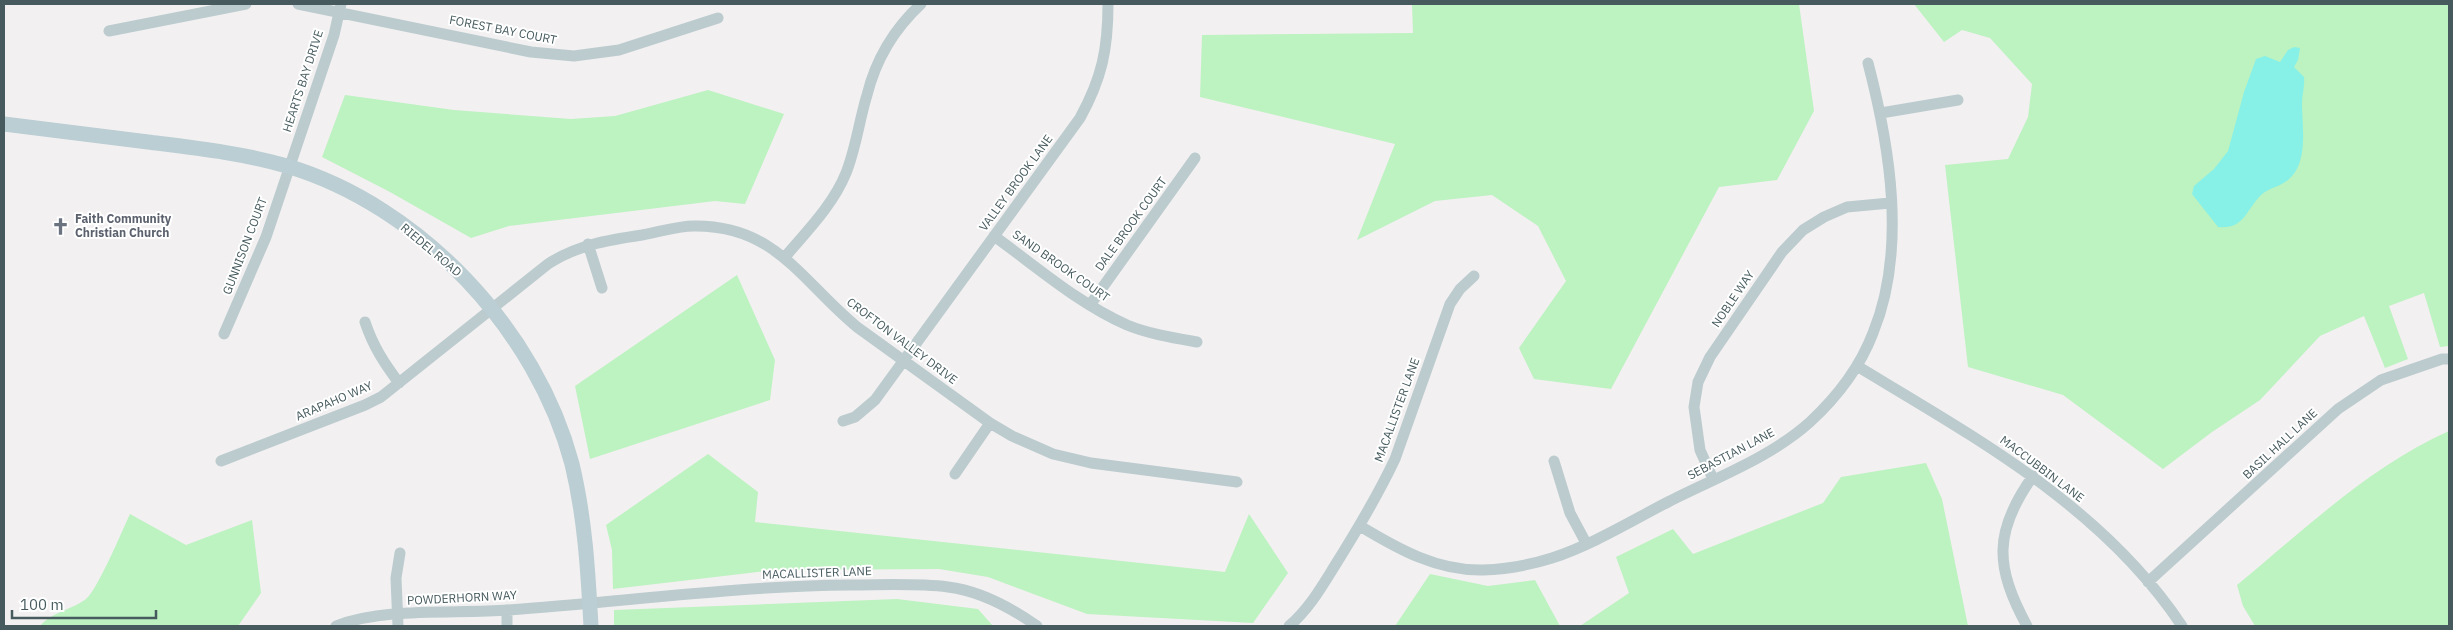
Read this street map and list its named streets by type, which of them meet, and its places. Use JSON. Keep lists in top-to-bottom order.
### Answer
{
  "streets": {
    "street": [
      "FOREST BAY COURT",
      "HEARTS BAY DRIVE",
      "VALLEY BROOK LANE",
      "DALE BROOK COURT",
      "GUNNISON COURT",
      "RIEDEL ROAD",
      "SAND BROOK COURT",
      "NOBLE WAY",
      "CROFTON VALLEY DRIVE",
      "ARAPAHO WAY",
      "MACALLISTER LANE",
      "BASIL HALL LANE",
      "SEBASTIAN LANE",
      "MACCUBBIN LANE",
      "POWDERHORN WAY"
    ]
  },
  "crossings": [
    ["FOREST BAY COURT", "HEARTS BAY DRIVE"],
    ["HEARTS BAY DRIVE", "GUNNISON COURT"],
    ["HEARTS BAY DRIVE", "RIEDEL ROAD"],
    ["VALLEY BROOK LANE", "SAND BROOK COURT"],
    ["VALLEY BROOK LANE", "CROFTON VALLEY DRIVE"],
    ["DALE BROOK COURT", "SAND BROOK COURT"],
    ["GUNNISON COURT", "RIEDEL ROAD"],
    ["RIEDEL ROAD", "CROFTON VALLEY DRIVE"],
    ["RIEDEL ROAD", "ARAPAHO WAY"],
    ["RIEDEL ROAD", "MACALLISTER LANE"],
    ["RIEDEL ROAD", "POWDERHORN WAY"],
    ["NOBLE WAY", "SEBASTIAN LANE"],
    ["CROFTON VALLEY DRIVE", "ARAPAHO WAY"],
    ["MACALLISTER LANE", "SEBASTIAN LANE"],
    ["MACALLISTER LANE", "POWDERHORN WAY"],
    ["BASIL HALL LANE", "MACCUBBIN LANE"],
    ["SEBASTIAN LANE", "MACCUBBIN LANE"]
  ],
  "places": {
    "church": ["Faith Community Christian Church"]
  },
  "scale_bar": "100 m"
}
